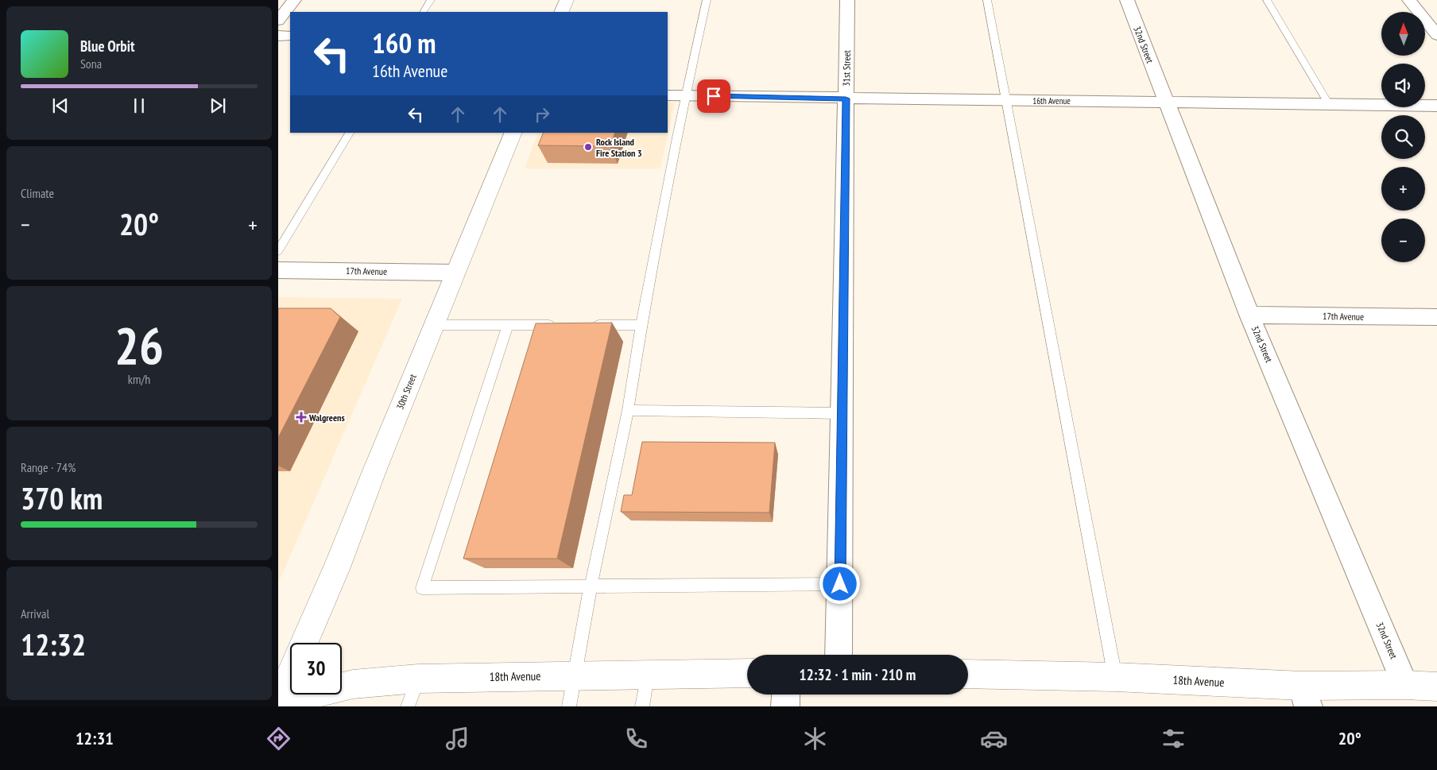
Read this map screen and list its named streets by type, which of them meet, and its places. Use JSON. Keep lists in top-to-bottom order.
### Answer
{
  "streets": {
    "street": [
      "32nd Street",
      "31st Street",
      "16th Avenue",
      "17th Avenue",
      "30th Street",
      "18th Avenue"
    ]
  },
  "crossings": [
    ["32nd Street", "16th Avenue"],
    ["32nd Street", "17th Avenue"],
    ["32nd Street", "18th Avenue"],
    ["31st Street", "16th Avenue"],
    ["17th Avenue", "30th Street"]
  ],
  "places": {
    "other": ["Rock Island Fire Station 3"],
    "health": ["Walgreens"]
  },
  "north": "top",
  "page": {
    "map_buttons": ["+", "−"],
    "turn": ["160 m", "16th Avenue"],
    "song": ["Blue Orbit", "Sona"],
    "tile": [
      "Climate",
      ["26", "km/h"],
      ["Range · 74%", "370 km"],
      ["Arrival", "12:32"]
    ],
    "heat": ["−", "20°", "+"],
    "limit": "30",
    "trip": "12:32 · 1 min · 210 m",
    "tabs": ["12:31", "20°"]
  }
}
